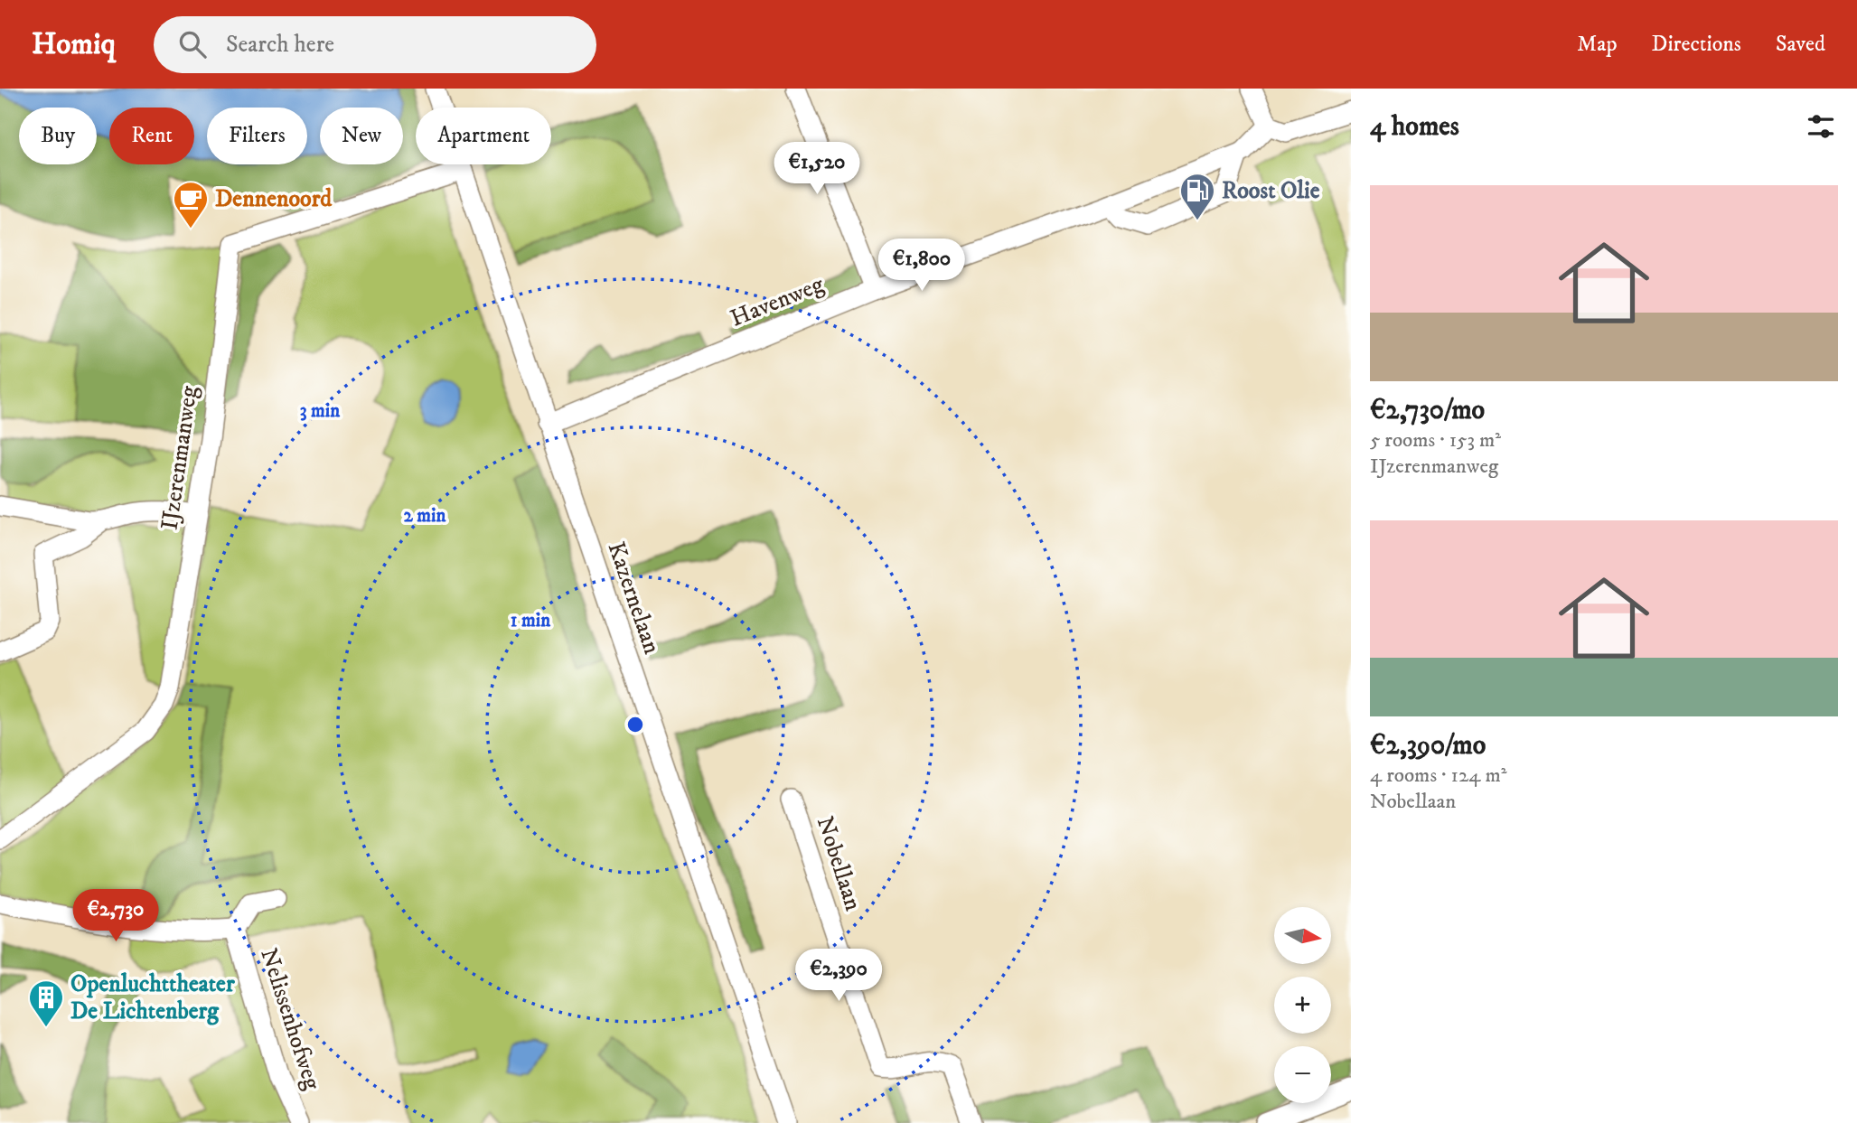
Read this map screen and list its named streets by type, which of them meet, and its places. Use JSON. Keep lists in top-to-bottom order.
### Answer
{
  "streets": {
    "street": [
      "Havenweg",
      "IJzerenmanweg",
      "Kazernelaan",
      "Nobellaan",
      "Nelissenhofweg"
    ]
  },
  "crossings": [
    ["Havenweg", "Kazernelaan"],
    ["IJzerenmanweg", "Kazernelaan"]
  ],
  "places": {
    "fuel station": ["Roost Olie"],
    "cafe": ["Dennenoord"],
    "building": ["Openluchttheater De Lichtenberg"]
  },
  "north": "right",
  "page": {
    "header": "Homiq",
    "search": "Search here",
    "nav": ["Map", "Directions", "Saved"],
    "heading": "4 homes",
    "chip": [
      "Buy",
      "Rent",
      "Filters",
      "New",
      "Apartment"
    ],
    "price": [
      "€1,520",
      "€1,800",
      "€2,730",
      "€2,390"
    ],
    "list": [
      {
        "name": "€2,730/mo",
        "note": "5 rooms · 153 m² · IJzerenmanweg"
      },
      {
        "name": "€2,390/mo",
        "note": "4 rooms · 124 m² · Nobellaan"
      }
    ],
    "map_buttons": ["+", "−"]
  },
  "rings": ["3 min", "2 min", "1 min"]
}
